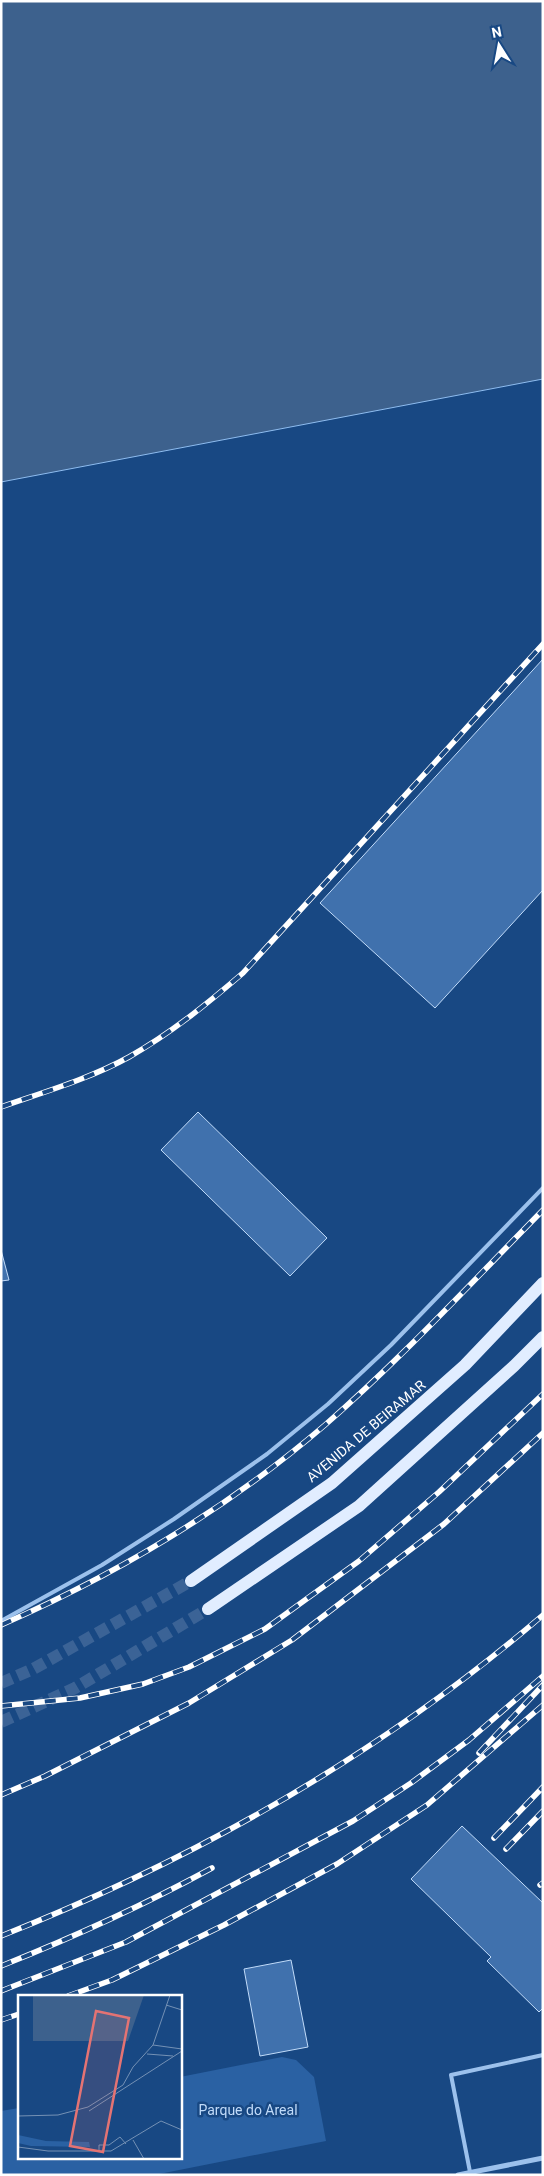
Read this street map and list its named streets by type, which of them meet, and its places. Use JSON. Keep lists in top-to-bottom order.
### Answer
{
  "streets": {
    "main road": ["AVENIDA DE BEIRAMAR"]
  },
  "parks": ["Parque do Areal"],
  "north": "top"
}
